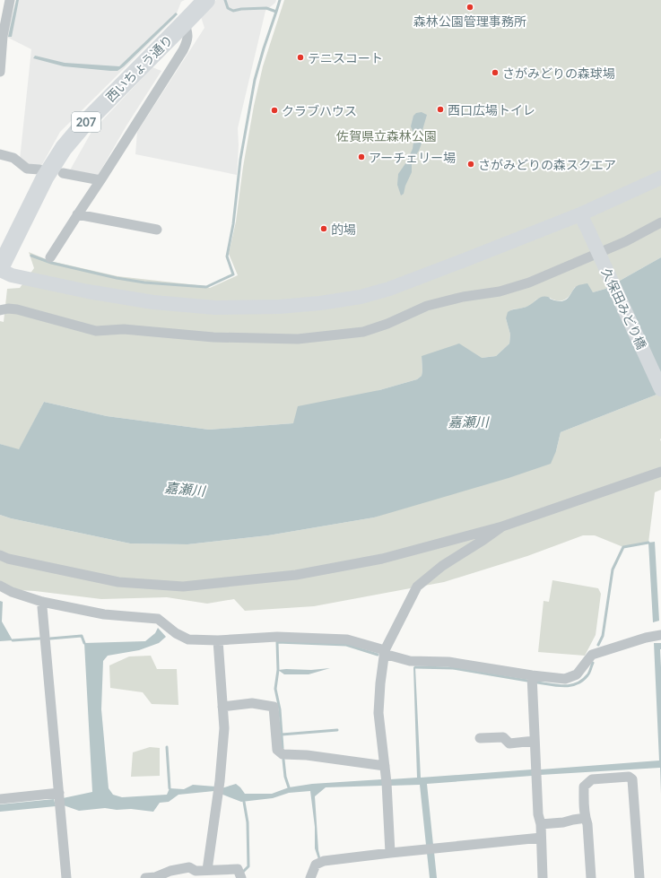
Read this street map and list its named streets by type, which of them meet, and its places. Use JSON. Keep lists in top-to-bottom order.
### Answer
{
  "streets": {
    "highway": ["西いちょう通り", "207"],
    "street": ["久保田みどり橋"]
  },
  "water": ["嘉瀬川"],
  "parks": ["佐賀県立森林公園"],
  "places": [
    "森林公園管理事務所",
    "テニスコート",
    "さがみどりの森球場",
    "西口広場トイレ",
    "クラブハウス",
    "アーチェリー場",
    "さがみどりの森スクエア",
    "的場"
  ]
}
